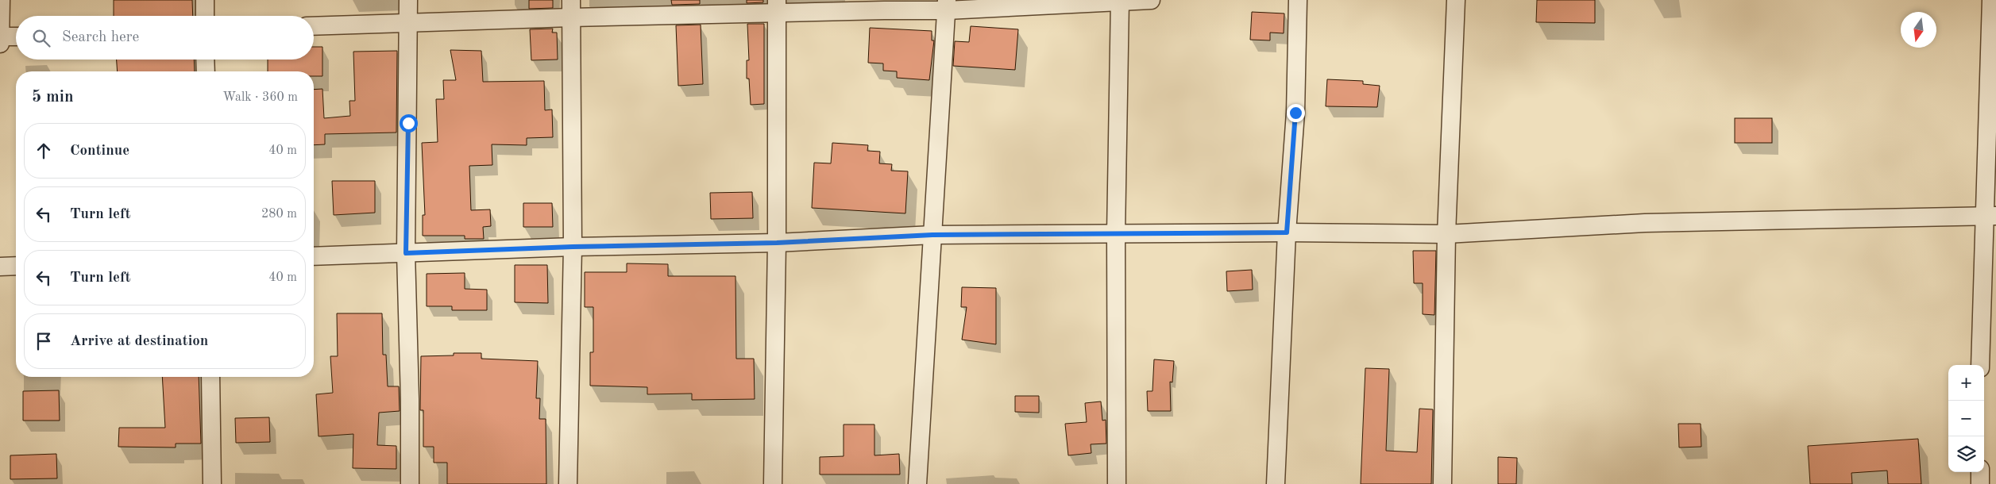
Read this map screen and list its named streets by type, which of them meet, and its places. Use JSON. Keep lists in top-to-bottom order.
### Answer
{
  "north": "bottom",
  "page": {
    "search": "Search here",
    "heading": ["5 min", "Walk · 360 m"],
    "list": [
      ["Continue", "40 m"],
      ["Turn left", "280 m"],
      ["Turn left", "40 m"],
      "Arrive at destination"
    ],
    "map_buttons": ["+", "−"]
  }
}
